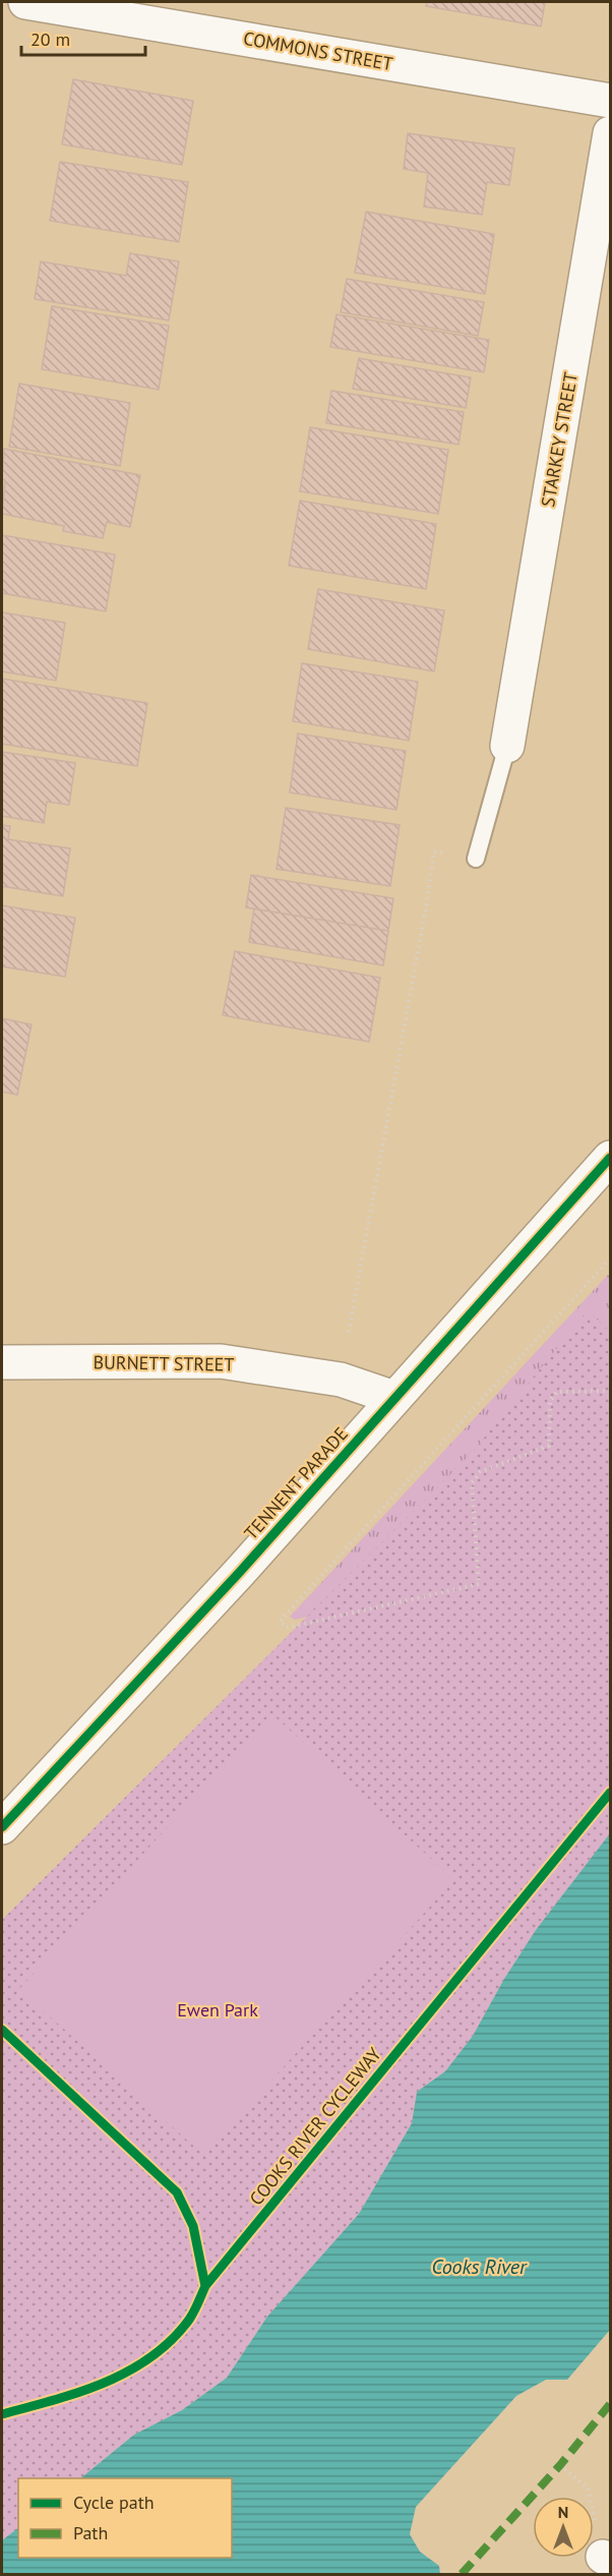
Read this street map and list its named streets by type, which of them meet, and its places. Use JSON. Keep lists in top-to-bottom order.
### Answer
{
  "streets": {
    "street": [
      "COMMONS STREET",
      "STARKEY STREET",
      "BURNETT STREET",
      "TENNENT PARADE"
    ],
    "cycle path": ["COOKS RIVER CYCLEWAY"]
  },
  "crossings": [
    ["BURNETT STREET", "TENNENT PARADE"]
  ],
  "water": ["Cooks River"],
  "parks": ["Ewen Park"],
  "legend": ["Cycle path", "Path"],
  "scale_bar": "20 m",
  "north": "top"
}
